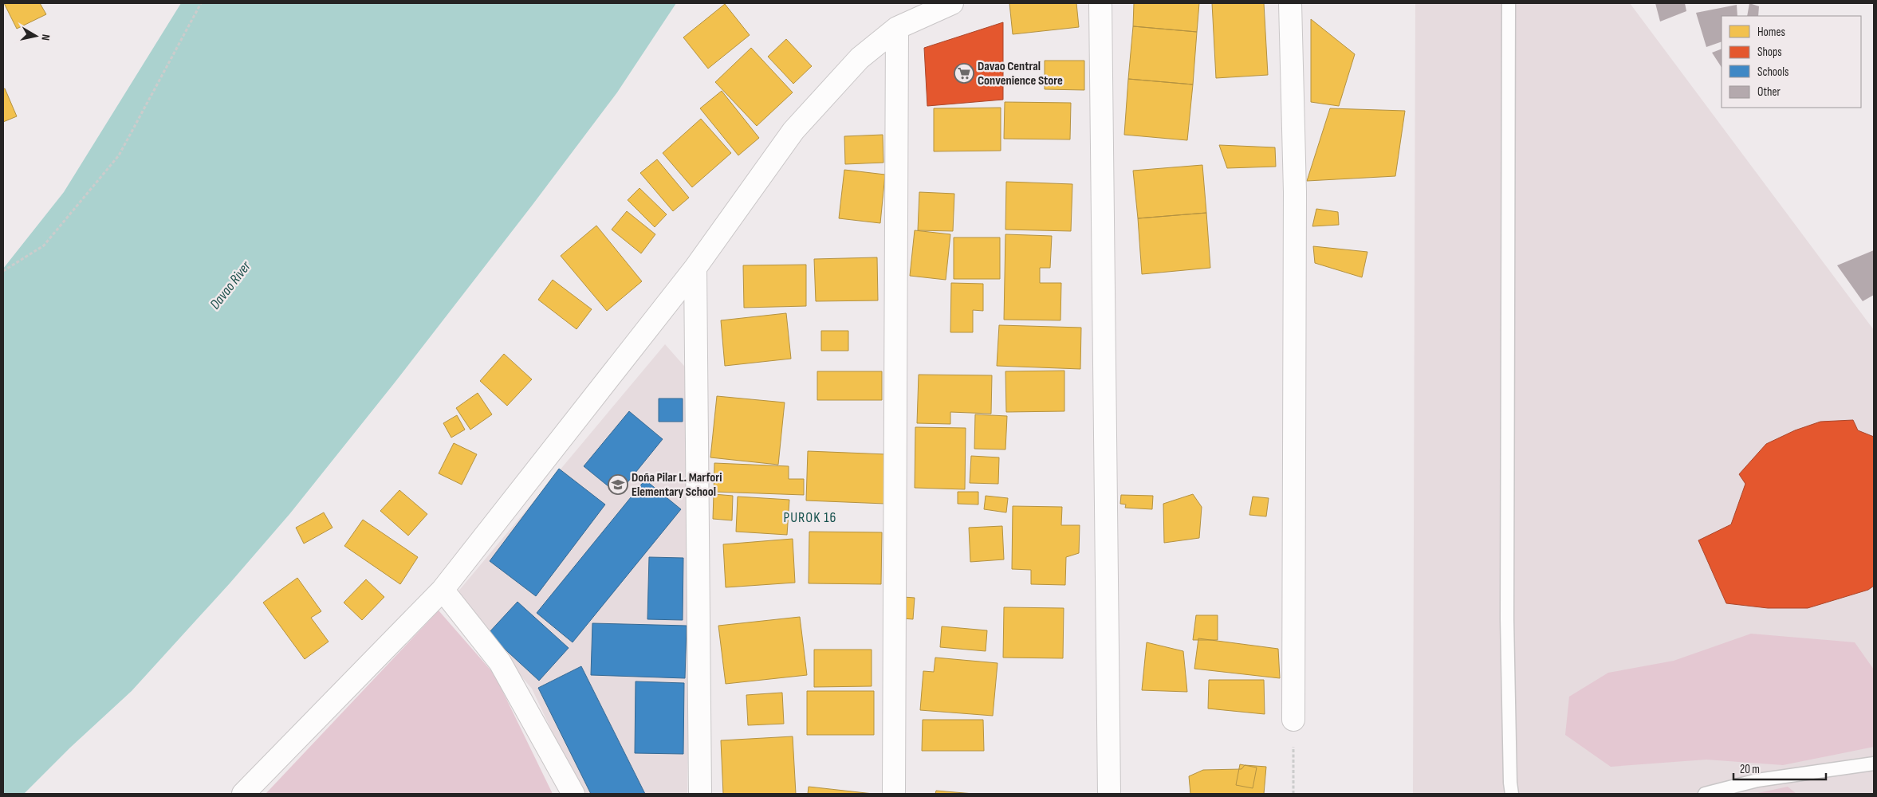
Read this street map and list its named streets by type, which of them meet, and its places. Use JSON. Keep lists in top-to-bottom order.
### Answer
{
  "districts": ["PUROK 16"],
  "water": ["Davao River"],
  "places": {
    "supermarket": ["Davao Central Convenience Store"],
    "school or university": ["Doña Pilar L. Marfori Elementary School"]
  },
  "legend": [
    "Homes",
    "Shops",
    "Schools",
    "Other"
  ],
  "scale_bar": "20 m",
  "north": "right"
}
